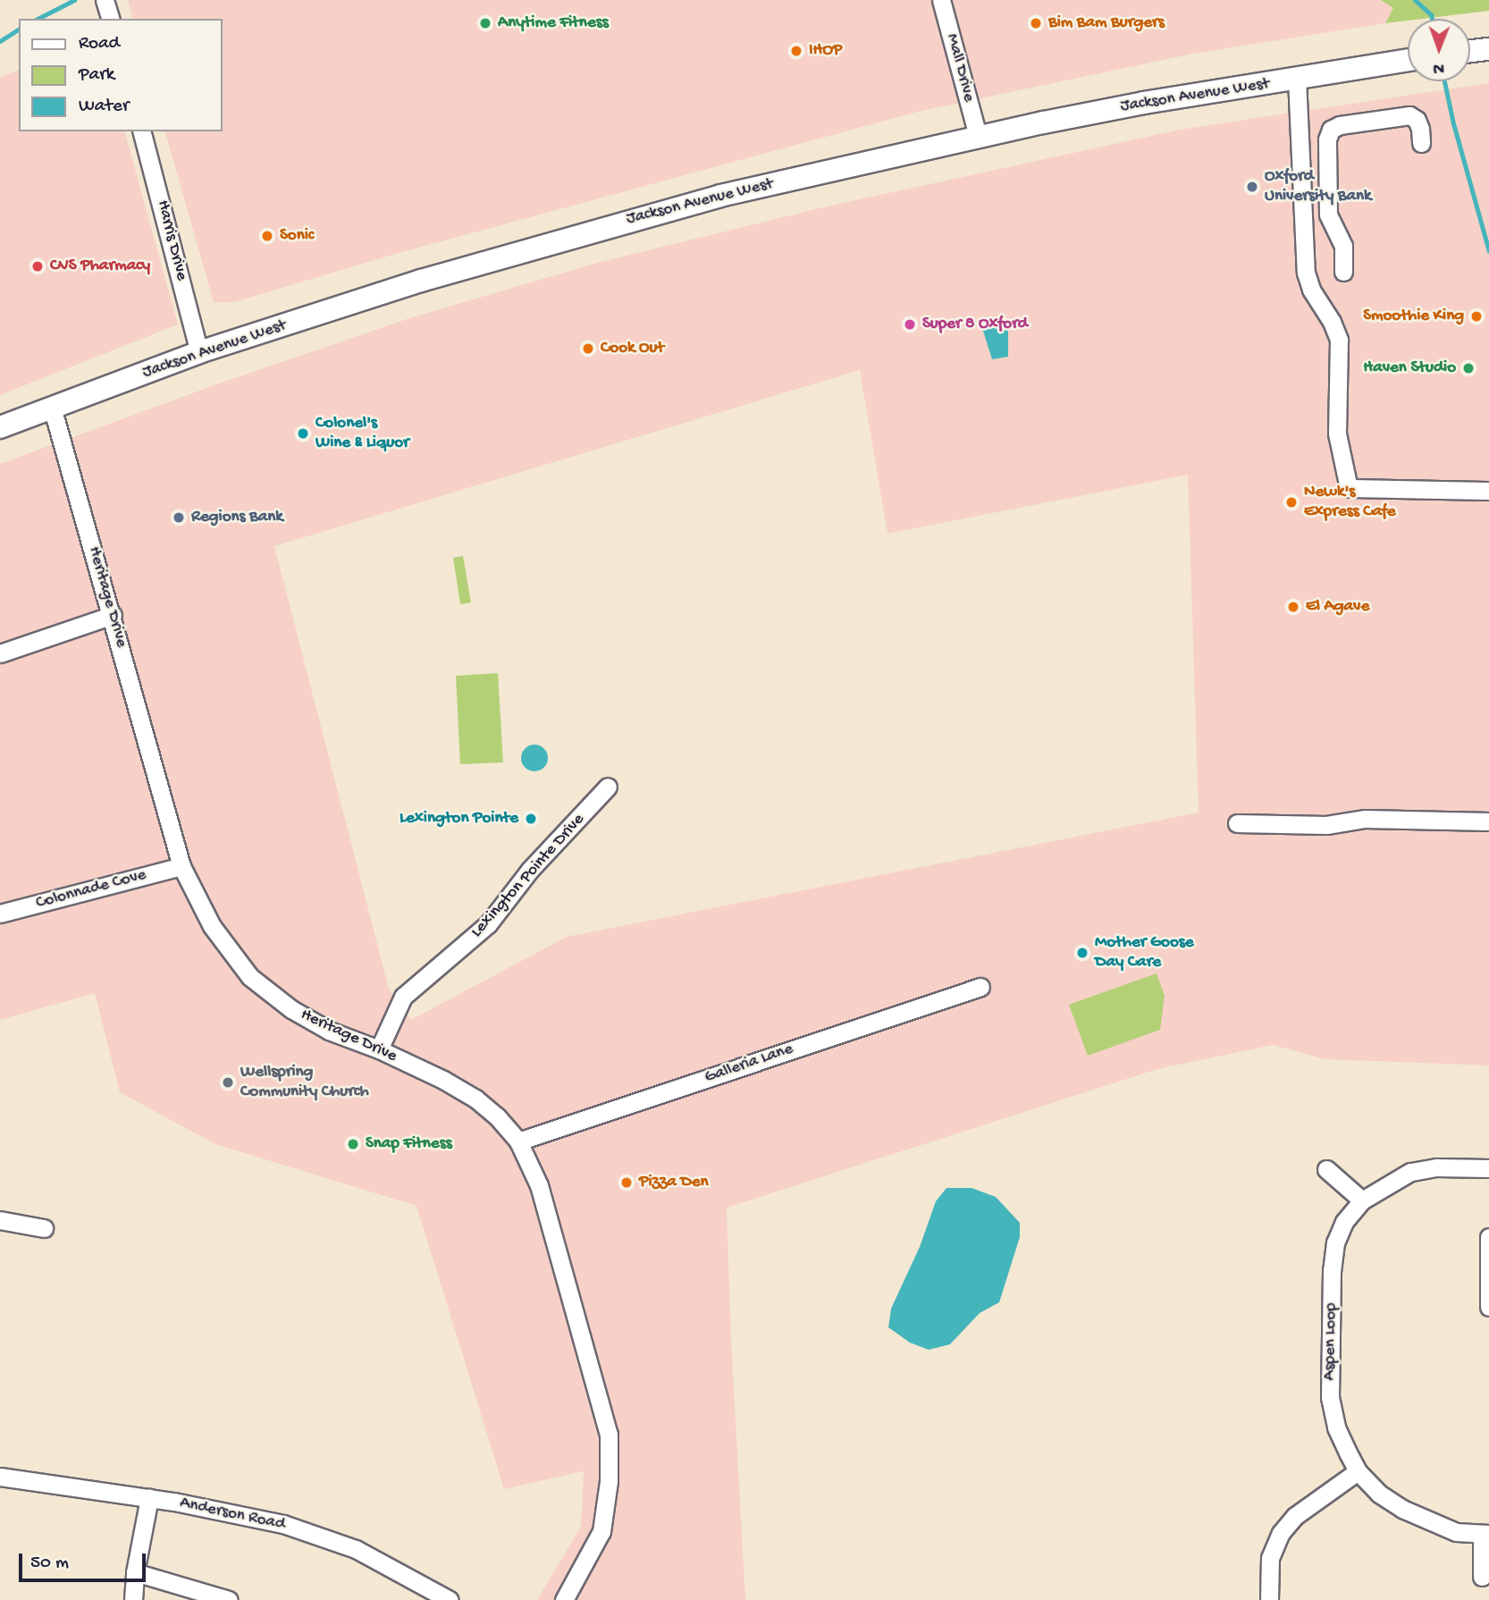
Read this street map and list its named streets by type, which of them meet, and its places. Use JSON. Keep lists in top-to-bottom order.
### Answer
{
  "streets": {
    "main road": ["Jackson Avenue West"],
    "street": [
      "Mall Drive",
      "Harris Drive",
      "Heritage Drive",
      "Lexington Pointe Drive",
      "Colonnade Cove",
      "Galleria Lane",
      "Aspen Loop",
      "Anderson Road"
    ]
  },
  "crossings": [
    ["Mall Drive", "Jackson Avenue West"],
    ["Jackson Avenue West", "Harris Drive"],
    ["Jackson Avenue West", "Heritage Drive"],
    ["Heritage Drive", "Lexington Pointe Drive"],
    ["Heritage Drive", "Colonnade Cove"],
    ["Heritage Drive", "Galleria Lane"]
  ],
  "places": [
    "Anytime Fitness",
    "Bim Bam Burgers",
    "IHOP",
    "Oxford University Bank",
    "Sonic",
    "CVS Pharmacy",
    "Smoothie King",
    "Super 8 Oxford",
    "Cook Out",
    "Haven Studio",
    "Colonel's Wine & Liquor",
    "Newk's Express Cafe",
    "Regions Bank",
    "El Agave",
    "Lexington Pointe",
    "Mother Goose Day Care",
    "Wellspring Community Church",
    "Snap Fitness",
    "Pizza Den"
  ],
  "legend": ["Road", "Park", "Water"],
  "scale_bar": "50 m",
  "north": "bottom"
}
